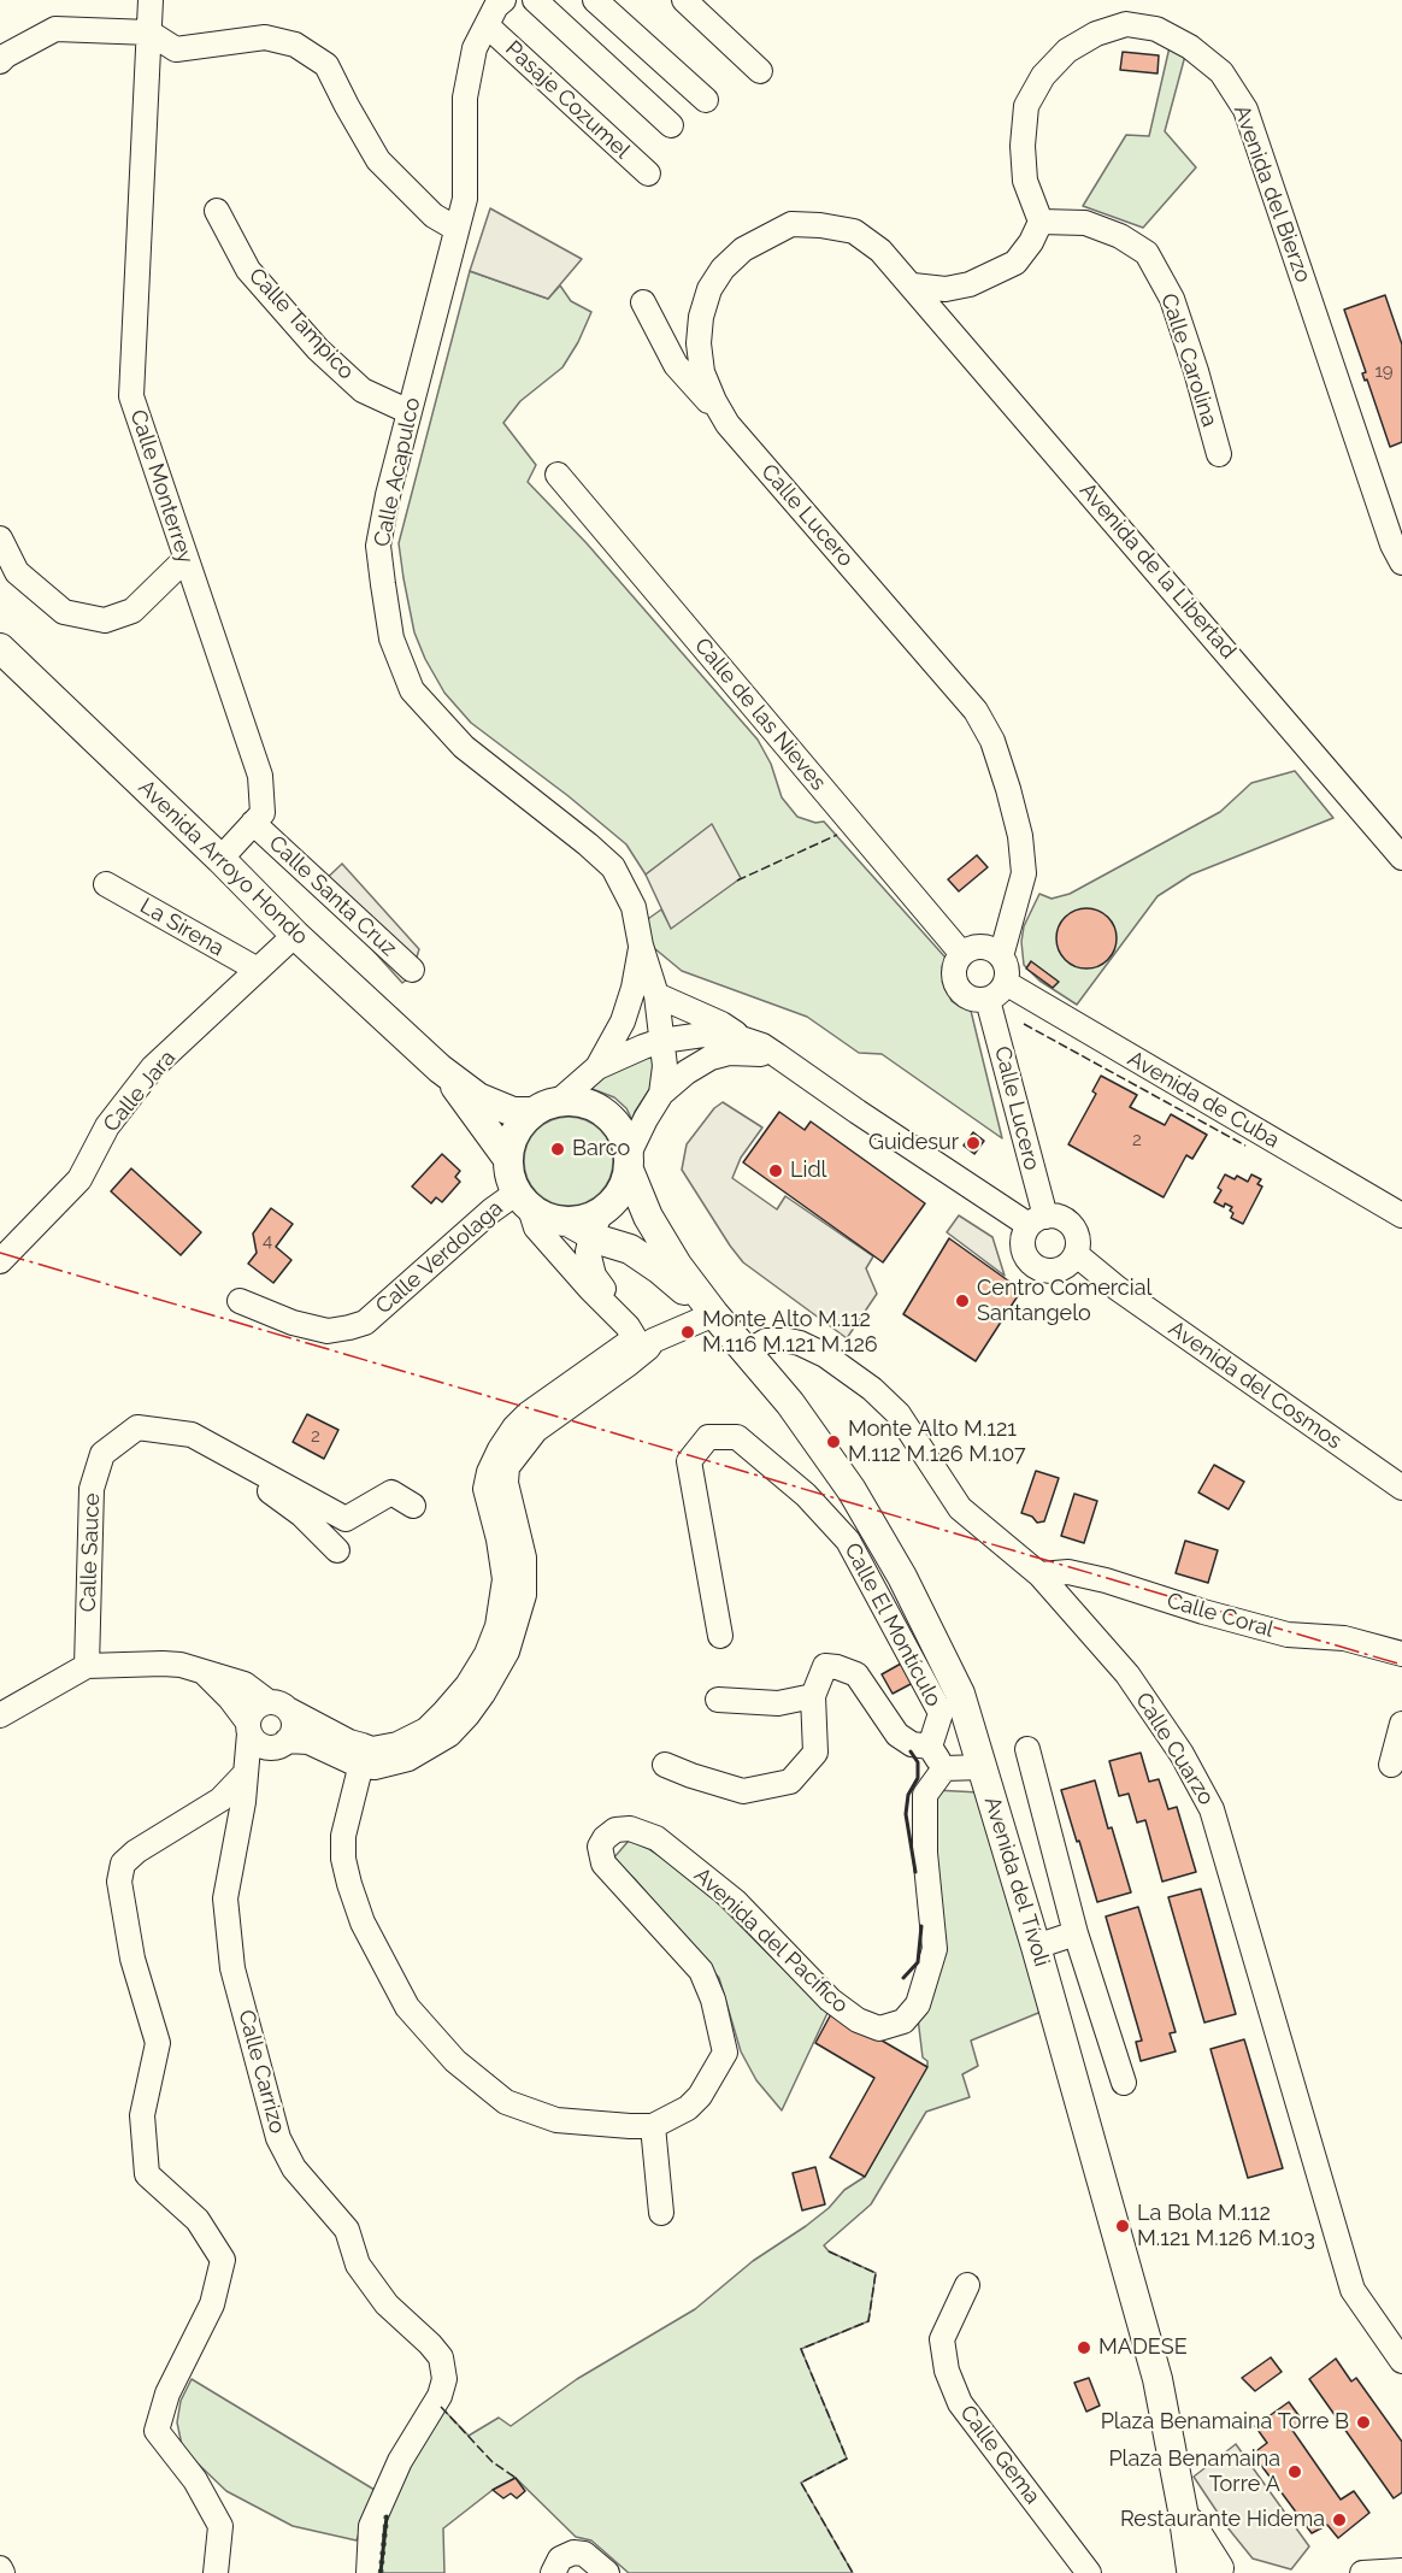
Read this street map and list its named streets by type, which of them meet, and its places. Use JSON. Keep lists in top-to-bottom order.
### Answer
{
  "streets": {
    "main road": ["Avenida Arroyo Hondo", "Avenida del Tívoli"],
    "street": [
      "Pasaje Cozumel",
      "Avenida del Bierzo",
      "Calle Tampico",
      "Calle Carolina",
      "Calle Acapulco",
      "Calle Monterrey",
      "Calle Lucero",
      "Avenida de la Libertad",
      "Calle de las Nieves",
      "Calle Santa Cruz",
      "La Sirena",
      "Calle Jara",
      "Avenida de Cuba",
      "Calle Verdolaga",
      "Avenida del Cosmos",
      "Calle Sauce",
      "Calle Coral",
      "Calle El Montículo",
      "Calle Cuarzo",
      "Avenida del Pacífico",
      "Calle Carrizo",
      "Calle Gema"
    ]
  },
  "crossings": [
    ["Pasaje Cozumel", "Calle Acapulco"],
    ["Avenida del Bierzo", "Calle Carolina"],
    ["Calle Tampico", "Calle Acapulco"],
    ["Calle Monterrey", "Avenida Arroyo Hondo"],
    ["Calle Monterrey", "Calle Santa Cruz"],
    ["Calle Lucero", "Avenida de la Libertad"],
    ["Calle Lucero", "Calle de las Nieves"],
    ["Calle Lucero", "Avenida de Cuba"],
    ["Calle Lucero", "Avenida del Cosmos"],
    ["Calle de las Nieves", "Avenida de Cuba"],
    ["Avenida Arroyo Hondo", "Calle Jara"],
    ["Avenida Arroyo Hondo", "Calle Verdolaga"],
    ["Avenida Arroyo Hondo", "Avenida del Tívoli"],
    ["La Sirena", "Calle Jara"],
    ["Calle Verdolaga", "Avenida del Tívoli"],
    ["Calle Coral", "Calle Cuarzo"],
    ["Calle Cuarzo", "Avenida del Tívoli"]
  ],
  "places": [
    "Guidesur",
    "Barco",
    "Lidl",
    "Centro Comercial Santangelo",
    "Monte Alto M.112 M.116 M.121 M.126",
    "Monte Alto M.121 M.112 M.126 M.107",
    "La Bola M.112 M.121 M.126 M.103",
    "MADESE",
    "Plaza Benamaina Torre B",
    "Plaza Benamaina Torre A",
    "Restaurante Hidema"
  ],
  "house_numbers": [
    "19",
    "2",
    "4",
    "2"
  ]
}
